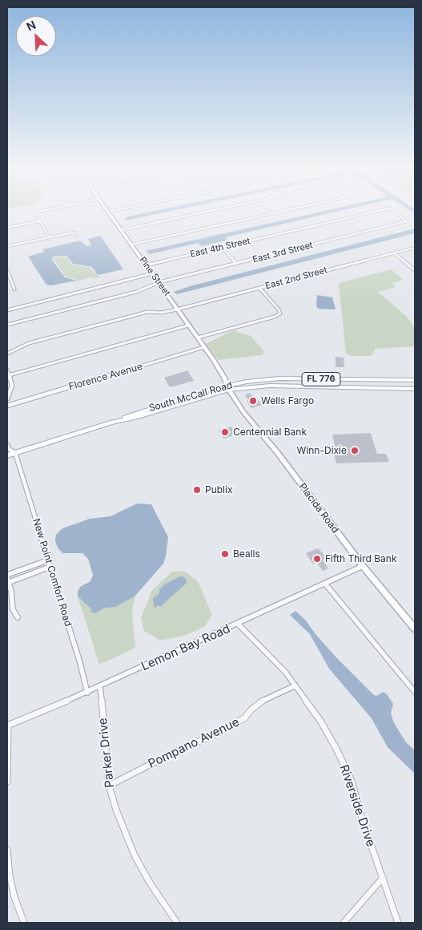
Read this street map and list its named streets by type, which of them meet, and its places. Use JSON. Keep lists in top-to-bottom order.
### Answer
{
  "streets": {
    "main road": [
      "Pine Street",
      "FL 776",
      "South McCall Road",
      "Placida Road"
    ],
    "street": [
      "East 4th Street",
      "East 3rd Street",
      "East 2nd Street",
      "Florence Avenue",
      "New Point Comfort Road",
      "Lemon Bay Road",
      "Pompano Avenue",
      "Parker Drive",
      "Riverside Drive"
    ]
  },
  "crossings": [
    ["East 4th Street", "Pine Street"],
    ["East 3rd Street", "Pine Street"],
    ["Pine Street", "East 2nd Street"],
    ["Pine Street", "Florence Avenue"],
    ["Pine Street", "South McCall Road"],
    ["Pine Street", "Placida Road"],
    ["South McCall Road", "Placida Road"],
    ["South McCall Road", "New Point Comfort Road"],
    ["Placida Road", "Lemon Bay Road"],
    ["New Point Comfort Road", "Lemon Bay Road"],
    ["Lemon Bay Road", "Parker Drive"],
    ["Lemon Bay Road", "Riverside Drive"],
    ["Pompano Avenue", "Parker Drive"],
    ["Pompano Avenue", "Riverside Drive"]
  ],
  "places": [
    "Wells Fargo",
    "Centennial Bank",
    "Winn-Dixie",
    "Publix",
    "Bealls",
    "Fifth Third Bank"
  ],
  "north": "top left"
}
